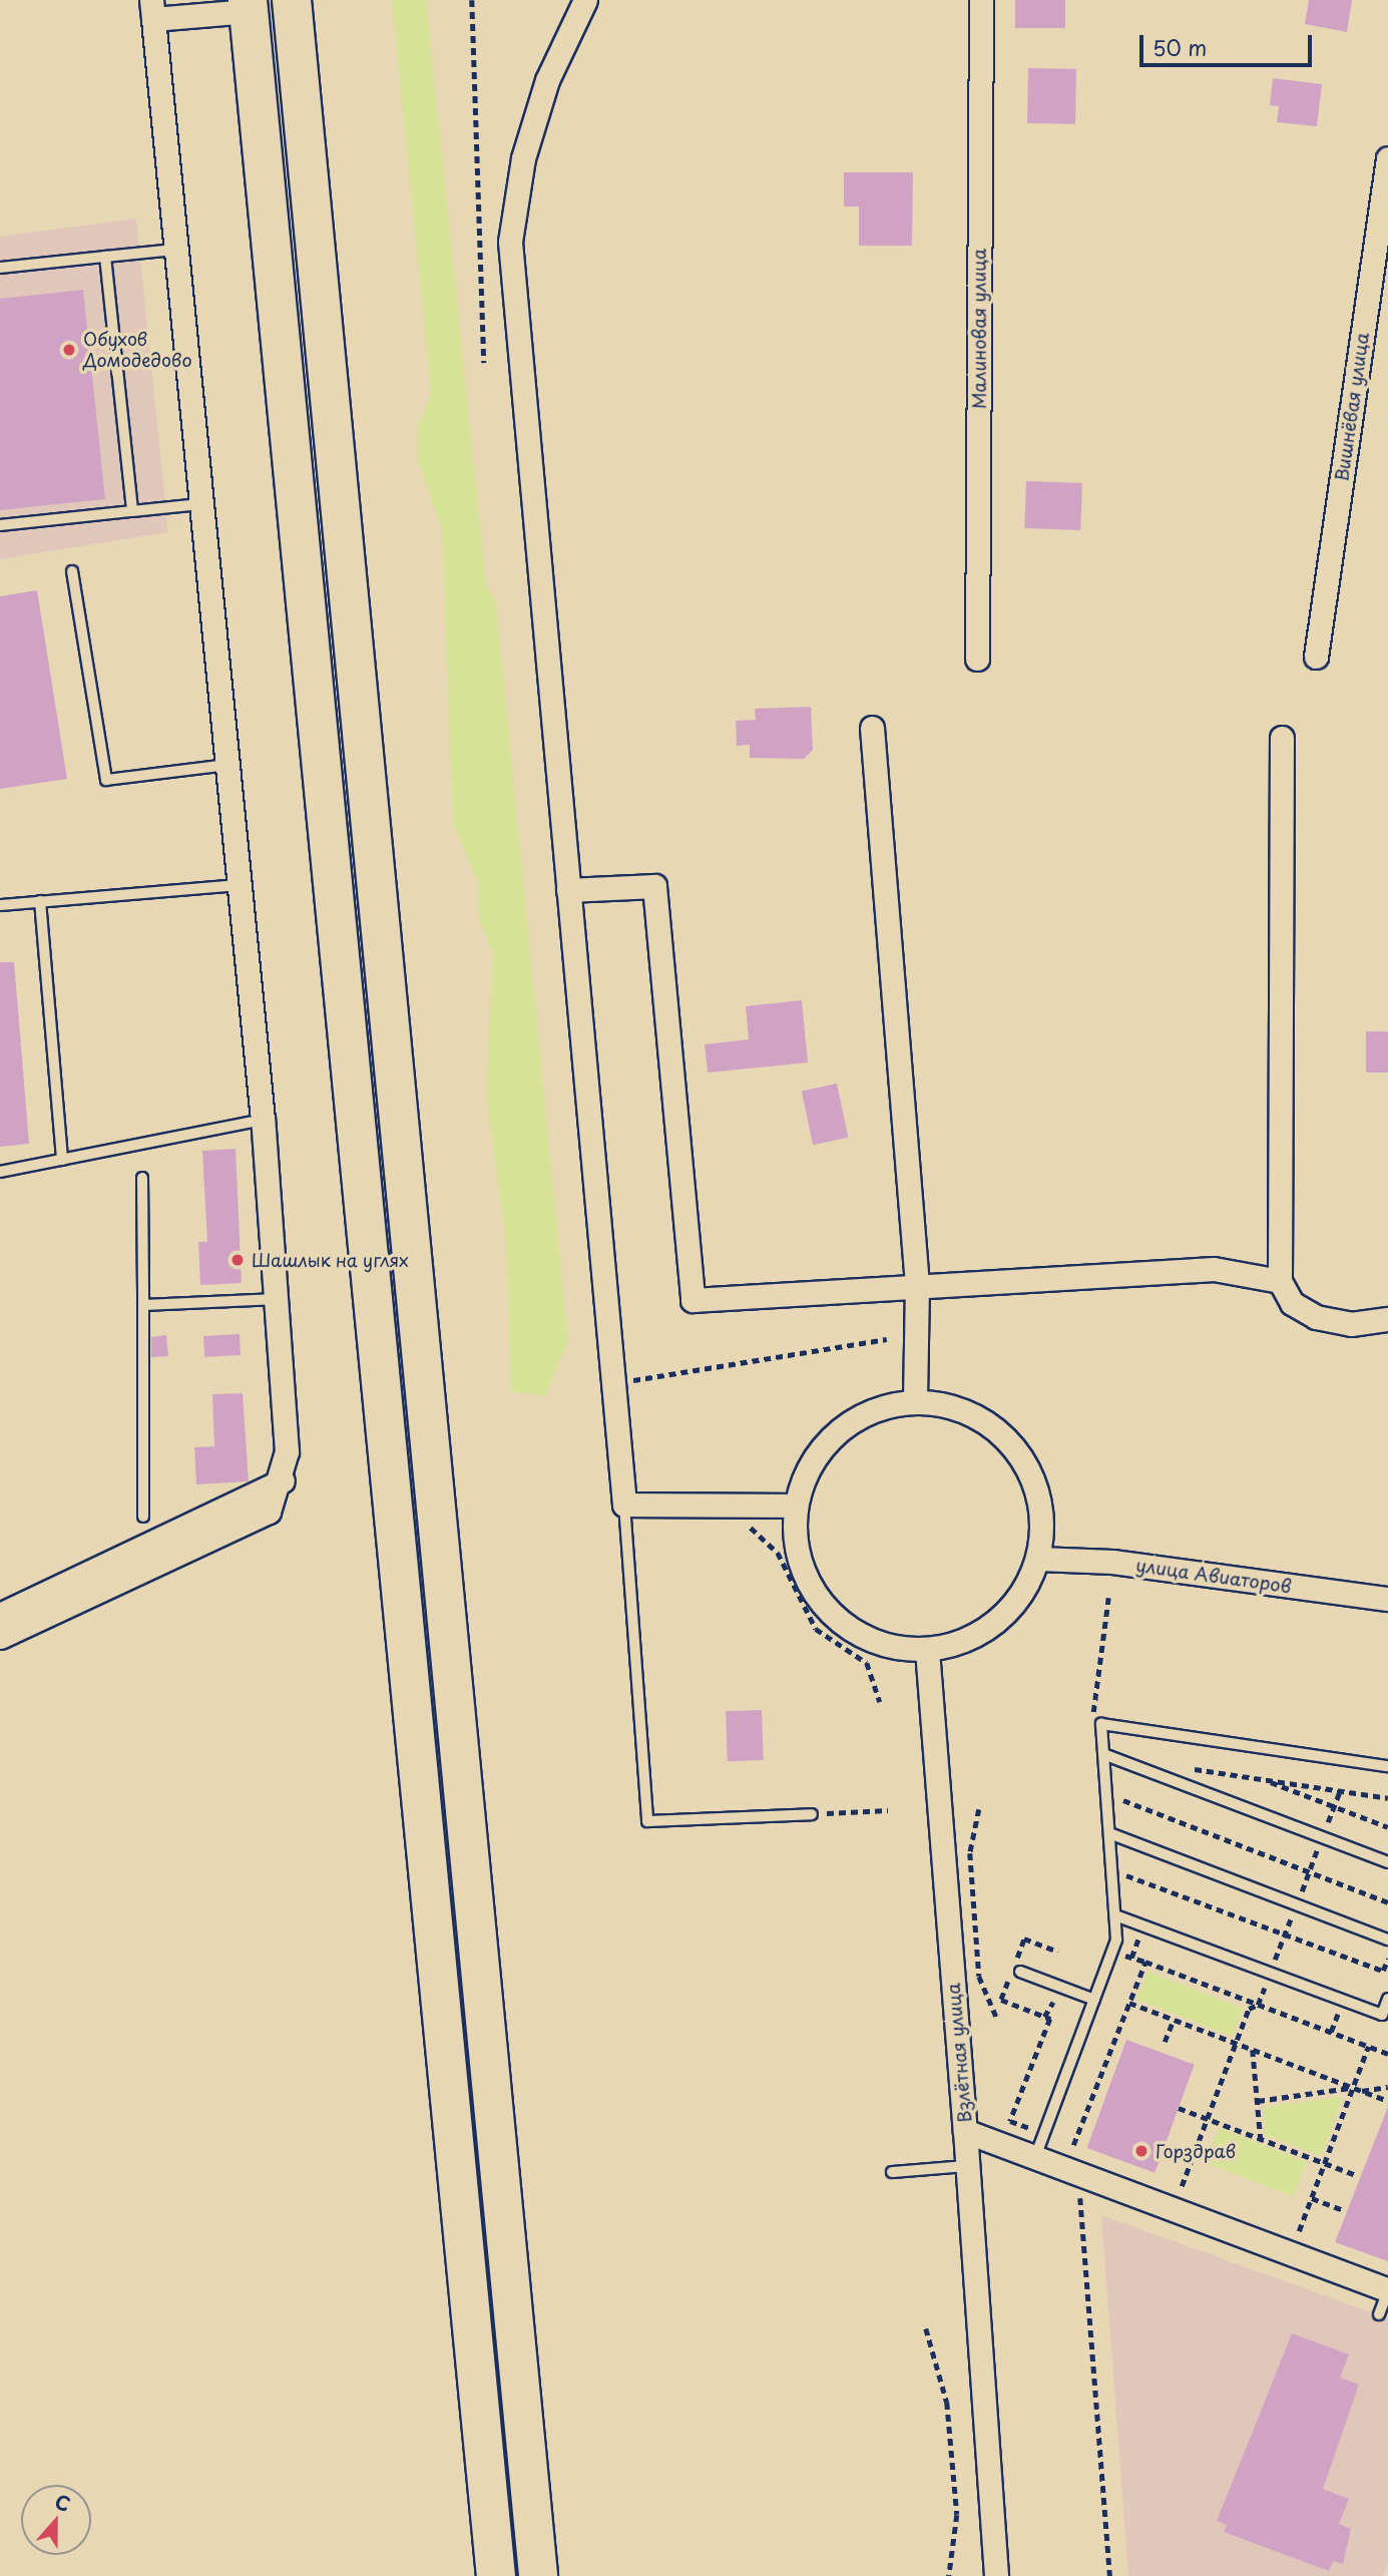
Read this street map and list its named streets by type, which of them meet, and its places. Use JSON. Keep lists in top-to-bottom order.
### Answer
{
  "streets": {
    "street": [
      "Малиновая улица",
      "Вишнёвая улица",
      "улица Авиаторов",
      "Взлётная улица"
    ]
  },
  "crossings": [
    ["улица Авиаторов", "Взлётная улица"]
  ],
  "places": ["Обухов Домодедово", "Шашлык на углях", "Горздрав"],
  "scale_bar": "50 m",
  "north": "top"
}
